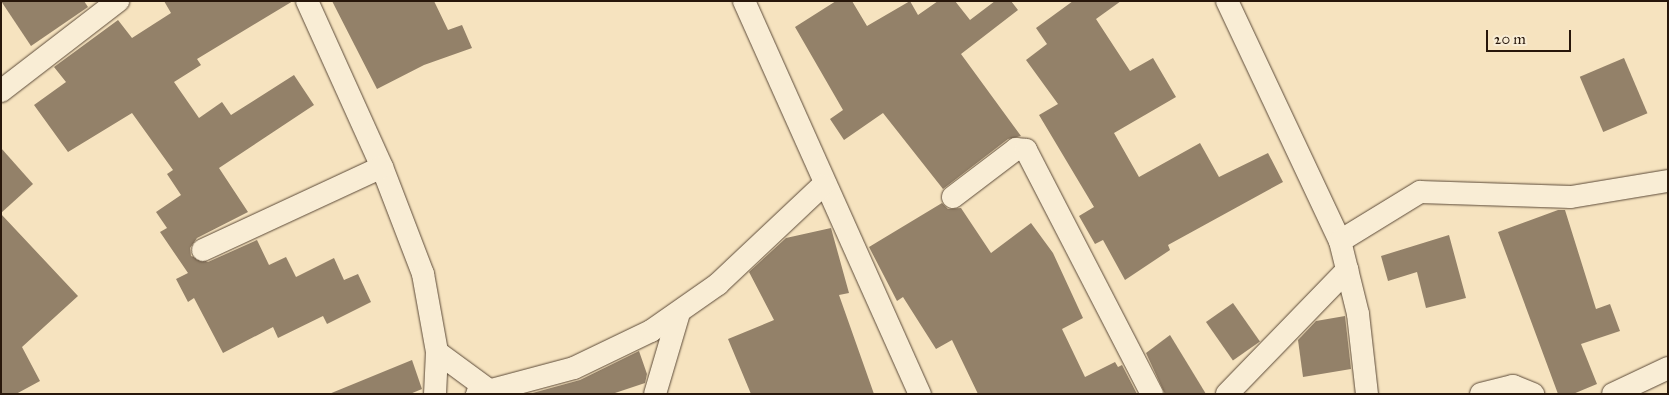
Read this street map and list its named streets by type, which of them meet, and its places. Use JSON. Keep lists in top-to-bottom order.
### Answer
{
  "scale_bar": "20 m"
}
